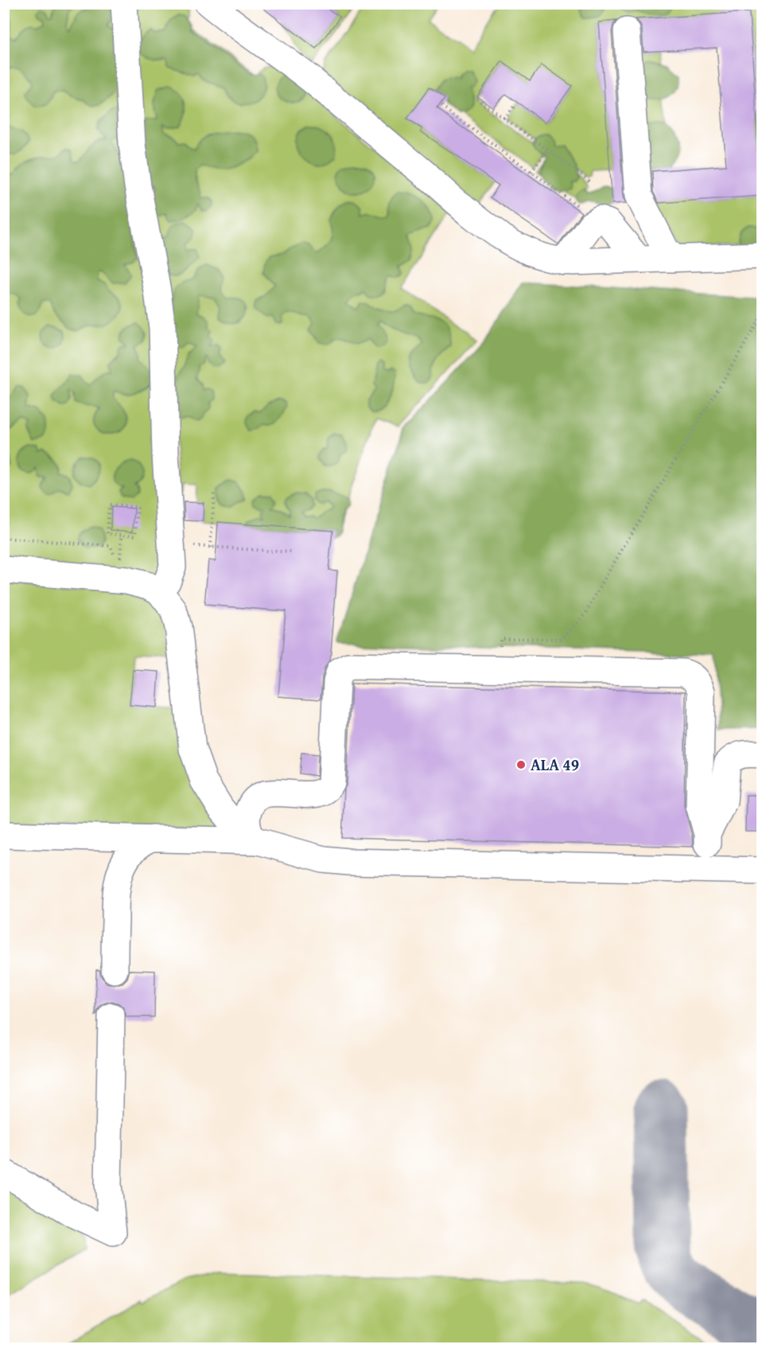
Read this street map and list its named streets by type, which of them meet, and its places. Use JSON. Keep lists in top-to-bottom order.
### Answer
{
  "places": ["ALA 49"]
}
